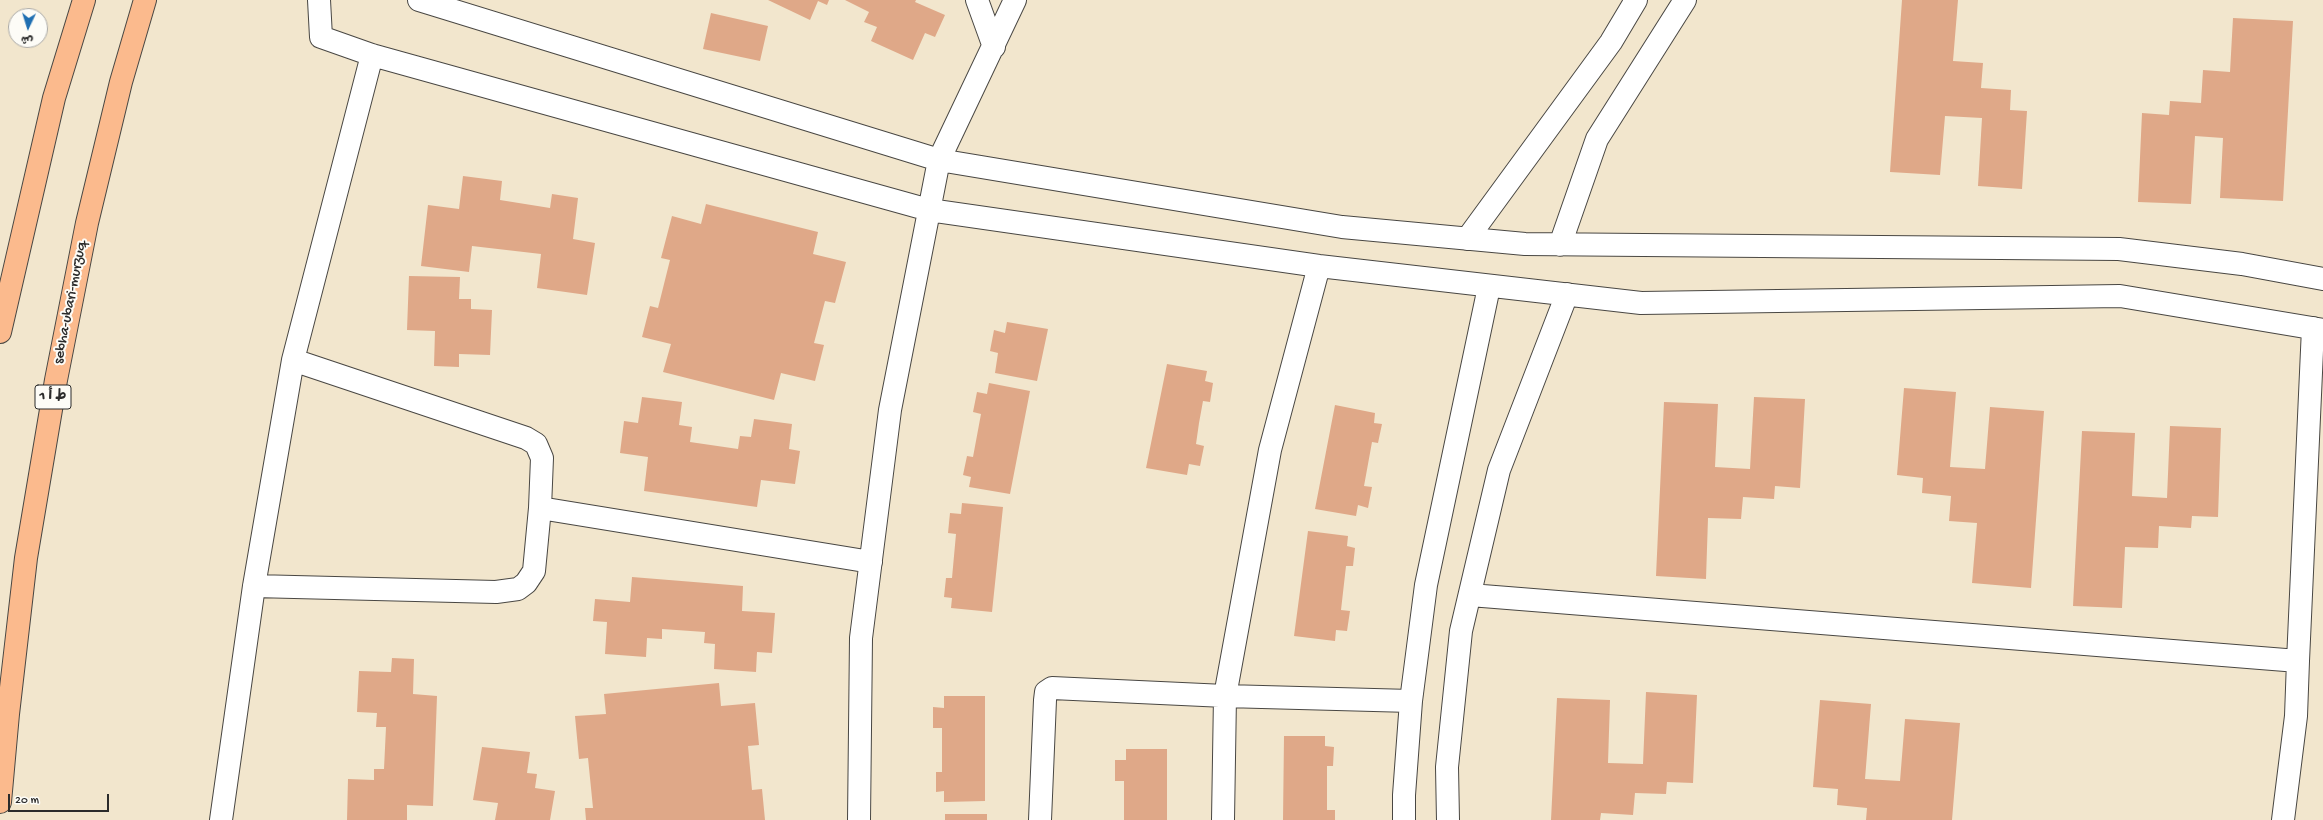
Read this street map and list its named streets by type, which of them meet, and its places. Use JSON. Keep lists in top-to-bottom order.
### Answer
{
  "streets": {
    "highway": ["sebha-ubari-murzuq", "ط أ 1"]
  },
  "scale_bar": "20 m",
  "north": "bottom"
}
